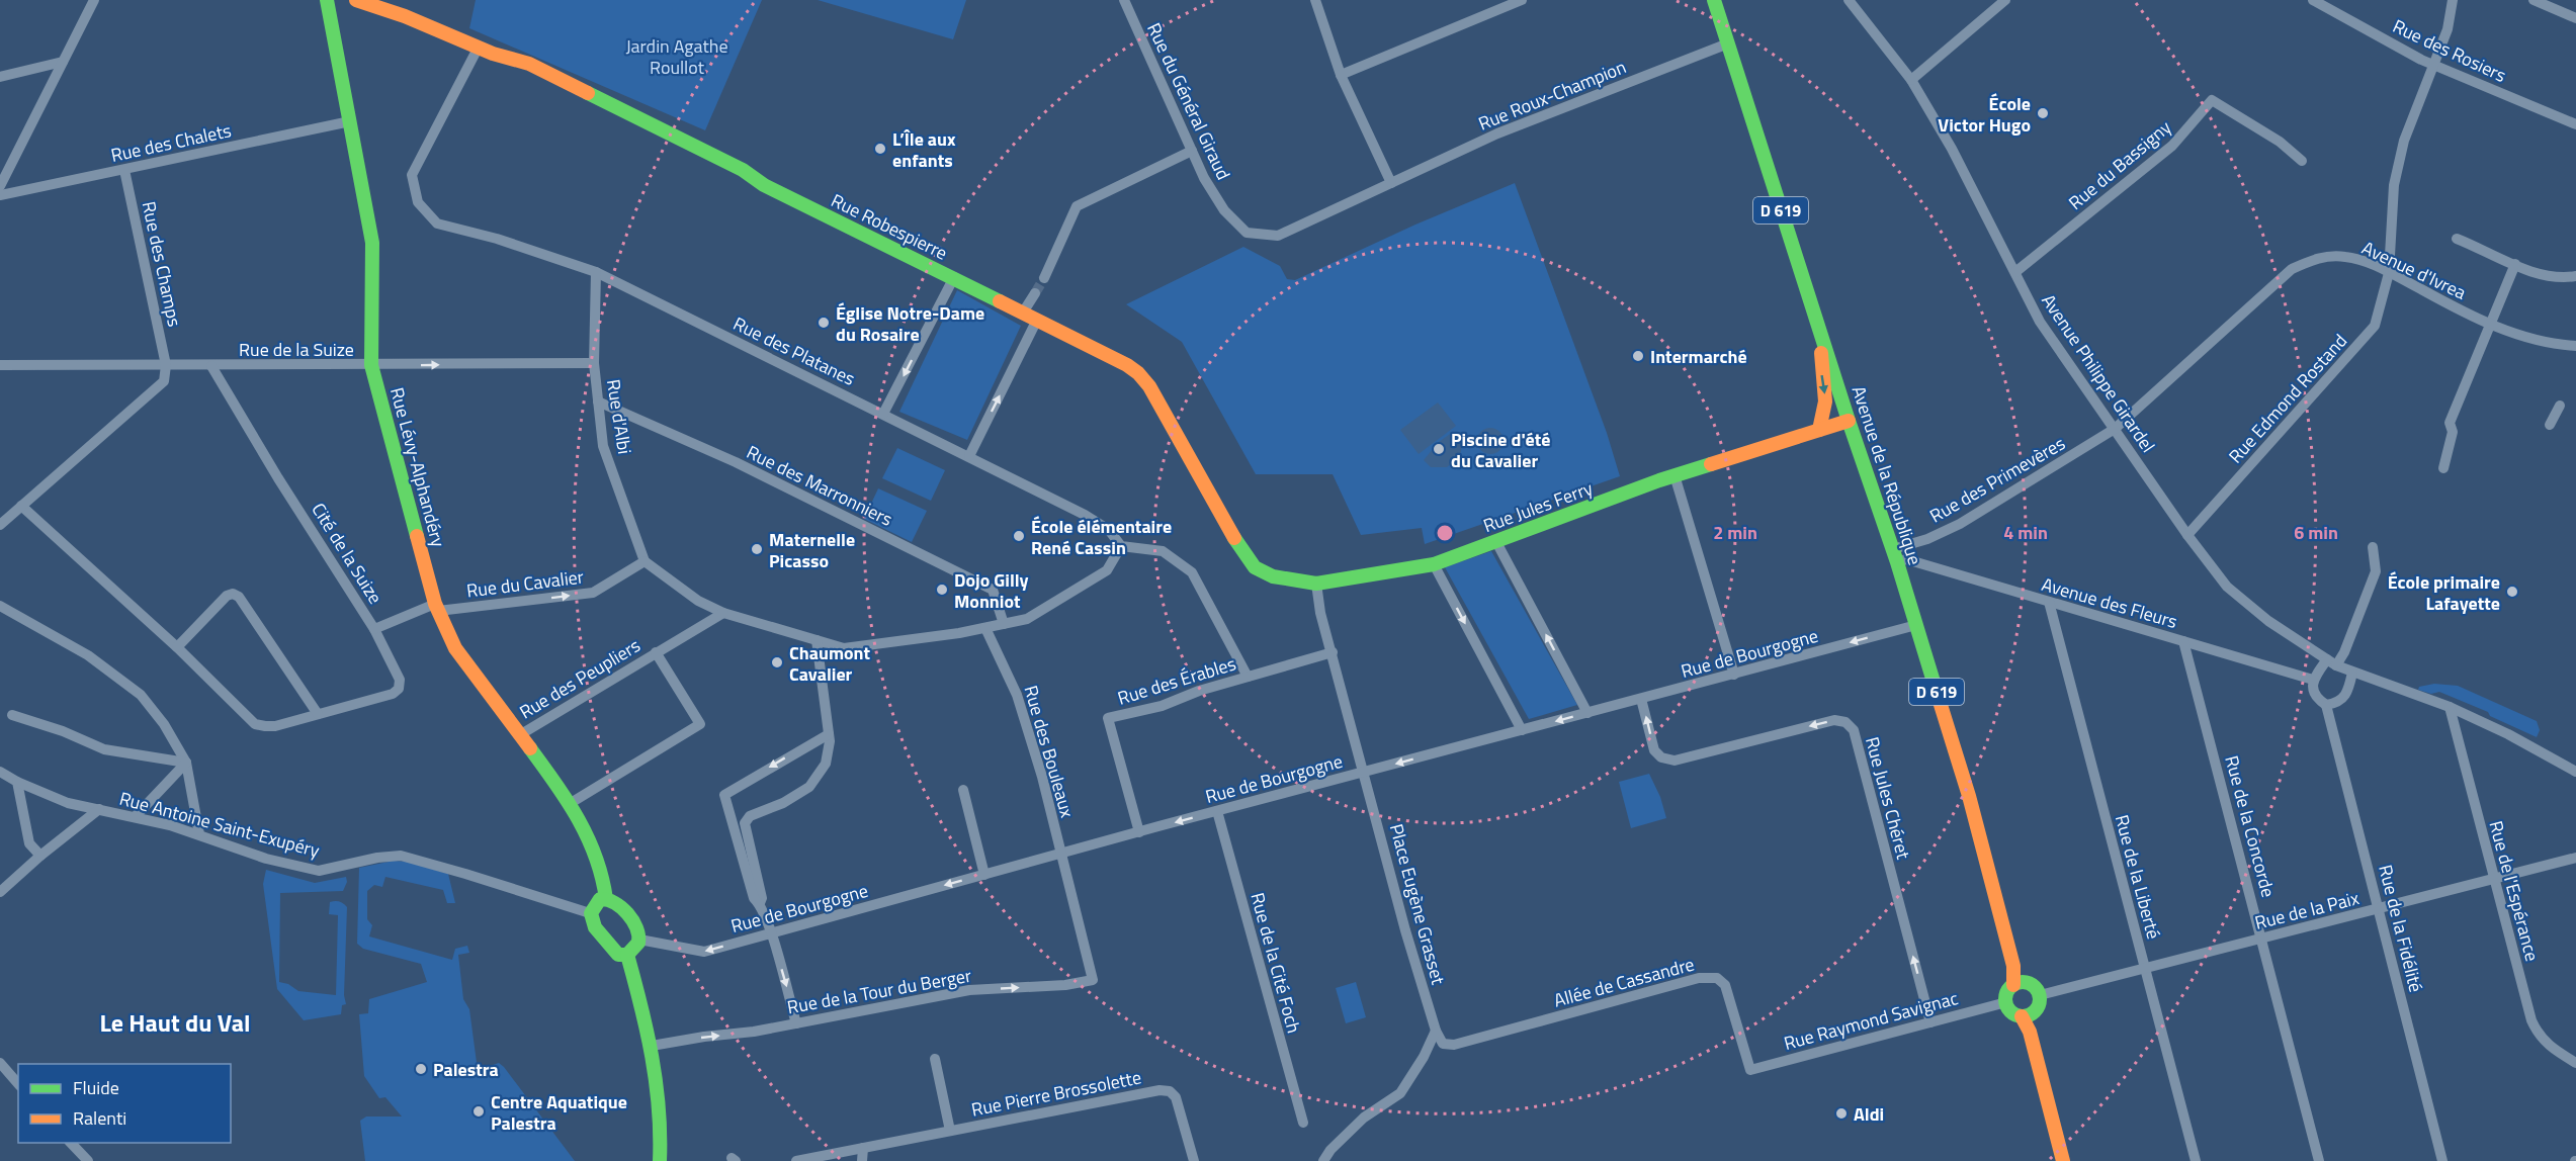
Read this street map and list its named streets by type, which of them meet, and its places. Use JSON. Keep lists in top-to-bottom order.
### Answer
{
  "streets": {
    "street": [
      "Rue des Rosiers",
      "Rue Roux-Champion",
      "Rue du Général Giraud",
      "Rue des Chalets",
      "Rue du Bassigny",
      "D 619",
      "Rue Robespierre",
      "Rue des Champs",
      "Avenue d'Ivrea",
      "Rue de la Suize",
      "Rue des Platanes",
      "Avenue Philippe Girardel",
      "Rue Edmond Rostand",
      "Rue d'Albi",
      "Rue Lévy-Alphandéry",
      "Avenue de la République",
      "Rue des Primevères",
      "Rue des Marronniers",
      "Rue Jules Ferry",
      "Cité de la Suize",
      "Rue du Cavalier",
      "Avenue des Fleurs",
      "Rue de Bourgogne",
      "Rue des Peupliers",
      "Rue des Érables",
      "Rue des Bouleaux",
      "Rue Jules Chéret",
      "Rue Antoine Saint-Exupéry",
      "Rue de la Concorde",
      "Rue de la Liberté",
      "Rue de l'Espérance",
      "Place Eugène Grasset",
      "Rue de la Paix",
      "Rue de la Fidélité",
      "Rue de la Cité Foch",
      "Allée de Cassandre",
      "Rue de la Tour du Berger",
      "Rue Raymond Savignac",
      "Rue Pierre Brossolette"
    ]
  },
  "crossings": [
    ["Rue des Rosiers", "Rue Edmond Rostand"],
    ["Rue Roux-Champion", "Rue du Général Giraud"],
    ["Rue Roux-Champion", "Avenue de la République"],
    ["Rue des Chalets", "Rue des Champs"],
    ["Rue des Chalets", "Rue Lévy-Alphandéry"],
    ["Rue du Bassigny", "Avenue Philippe Girardel"],
    ["Rue Robespierre", "Rue des Platanes"],
    ["Rue Robespierre", "Rue Jules Ferry"],
    ["Rue des Champs", "Rue de la Suize"],
    ["Avenue d'Ivrea", "Avenue Philippe Girardel"],
    ["Avenue d'Ivrea", "Rue Edmond Rostand"],
    ["Avenue d'Ivrea", "Rue des Primevères"],
    ["Rue de la Suize", "Rue d'Albi"],
    ["Rue de la Suize", "Rue Lévy-Alphandéry"],
    ["Rue de la Suize", "Cité de la Suize"],
    ["Rue des Platanes", "Rue d'Albi"],
    ["Avenue Philippe Girardel", "Rue Edmond Rostand"],
    ["Avenue Philippe Girardel", "Rue des Primevères"],
    ["Avenue Philippe Girardel", "Avenue des Fleurs"],
    ["Avenue Philippe Girardel", "Rue de l'Espérance"],
    ["Avenue Philippe Girardel", "Rue de la Fidélité"],
    ["Rue d'Albi", "Rue des Marronniers"],
    ["Rue d'Albi", "Rue du Cavalier"],
    ["Rue Lévy-Alphandéry", "Rue du Cavalier"],
    ["Rue Lévy-Alphandéry", "Rue des Peupliers"],
    ["Avenue de la République", "Rue des Primevères"],
    ["Avenue de la République", "Rue Jules Ferry"],
    ["Avenue de la République", "Avenue des Fleurs"],
    ["Avenue de la République", "Rue de Bourgogne"],
    ["Avenue de la République", "Rue de la Paix"],
    ["Avenue de la République", "Rue Raymond Savignac"],
    ["Rue des Primevères", "Avenue des Fleurs"],
    ["Cité de la Suize", "Rue du Cavalier"],
    ["Avenue des Fleurs", "Rue de la Concorde"],
    ["Avenue des Fleurs", "Rue de la Liberté"],
    ["Avenue des Fleurs", "Rue de la Fidélité"],
    ["Rue de Bourgogne", "Rue des Érables"],
    ["Rue de Bourgogne", "Rue des Bouleaux"],
    ["Rue de Bourgogne", "Rue Jules Chéret"],
    ["Rue de Bourgogne", "Place Eugène Grasset"],
    ["Rue de Bourgogne", "Rue de la Cité Foch"],
    ["Rue de Bourgogne", "Rue de la Tour du Berger"],
    ["Rue des Bouleaux", "Rue de la Tour du Berger"],
    ["Rue Jules Chéret", "Rue Raymond Savignac"],
    ["Rue de la Concorde", "Rue de la Paix"],
    ["Rue de la Liberté", "Rue de la Paix"],
    ["Rue de l'Espérance", "Rue de la Paix"],
    ["Place Eugène Grasset", "Allée de Cassandre"],
    ["Rue de la Paix", "Rue de la Fidélité"],
    ["Rue de la Paix", "Rue Raymond Savignac"],
    ["Allée de Cassandre", "Rue Raymond Savignac"]
  ],
  "one_way": ["Rue de la Suize", "Rue du Cavalier", "Rue de Bourgogne"],
  "districts": ["Le Haut du Val"],
  "parks": ["Jardin Agathe Roullot"],
  "places": [
    "École Victor Hugo",
    "L’Île aux enfants",
    "Église Notre-Dame du Rosaire",
    "Intermarché",
    "Piscine d'été du Cavalier",
    "École élémentaire René Cassin",
    "Maternelle Picasso",
    "Dojo Gilly Monniot",
    "École primaire Lafayette",
    "Chaumont Cavalier",
    "Palestra",
    "Centre Aquatique Palestra",
    "Aldi"
  ],
  "legend": ["Fluide", "Ralenti"],
  "rings": ["2 min", "4 min", "6 min"]
}
